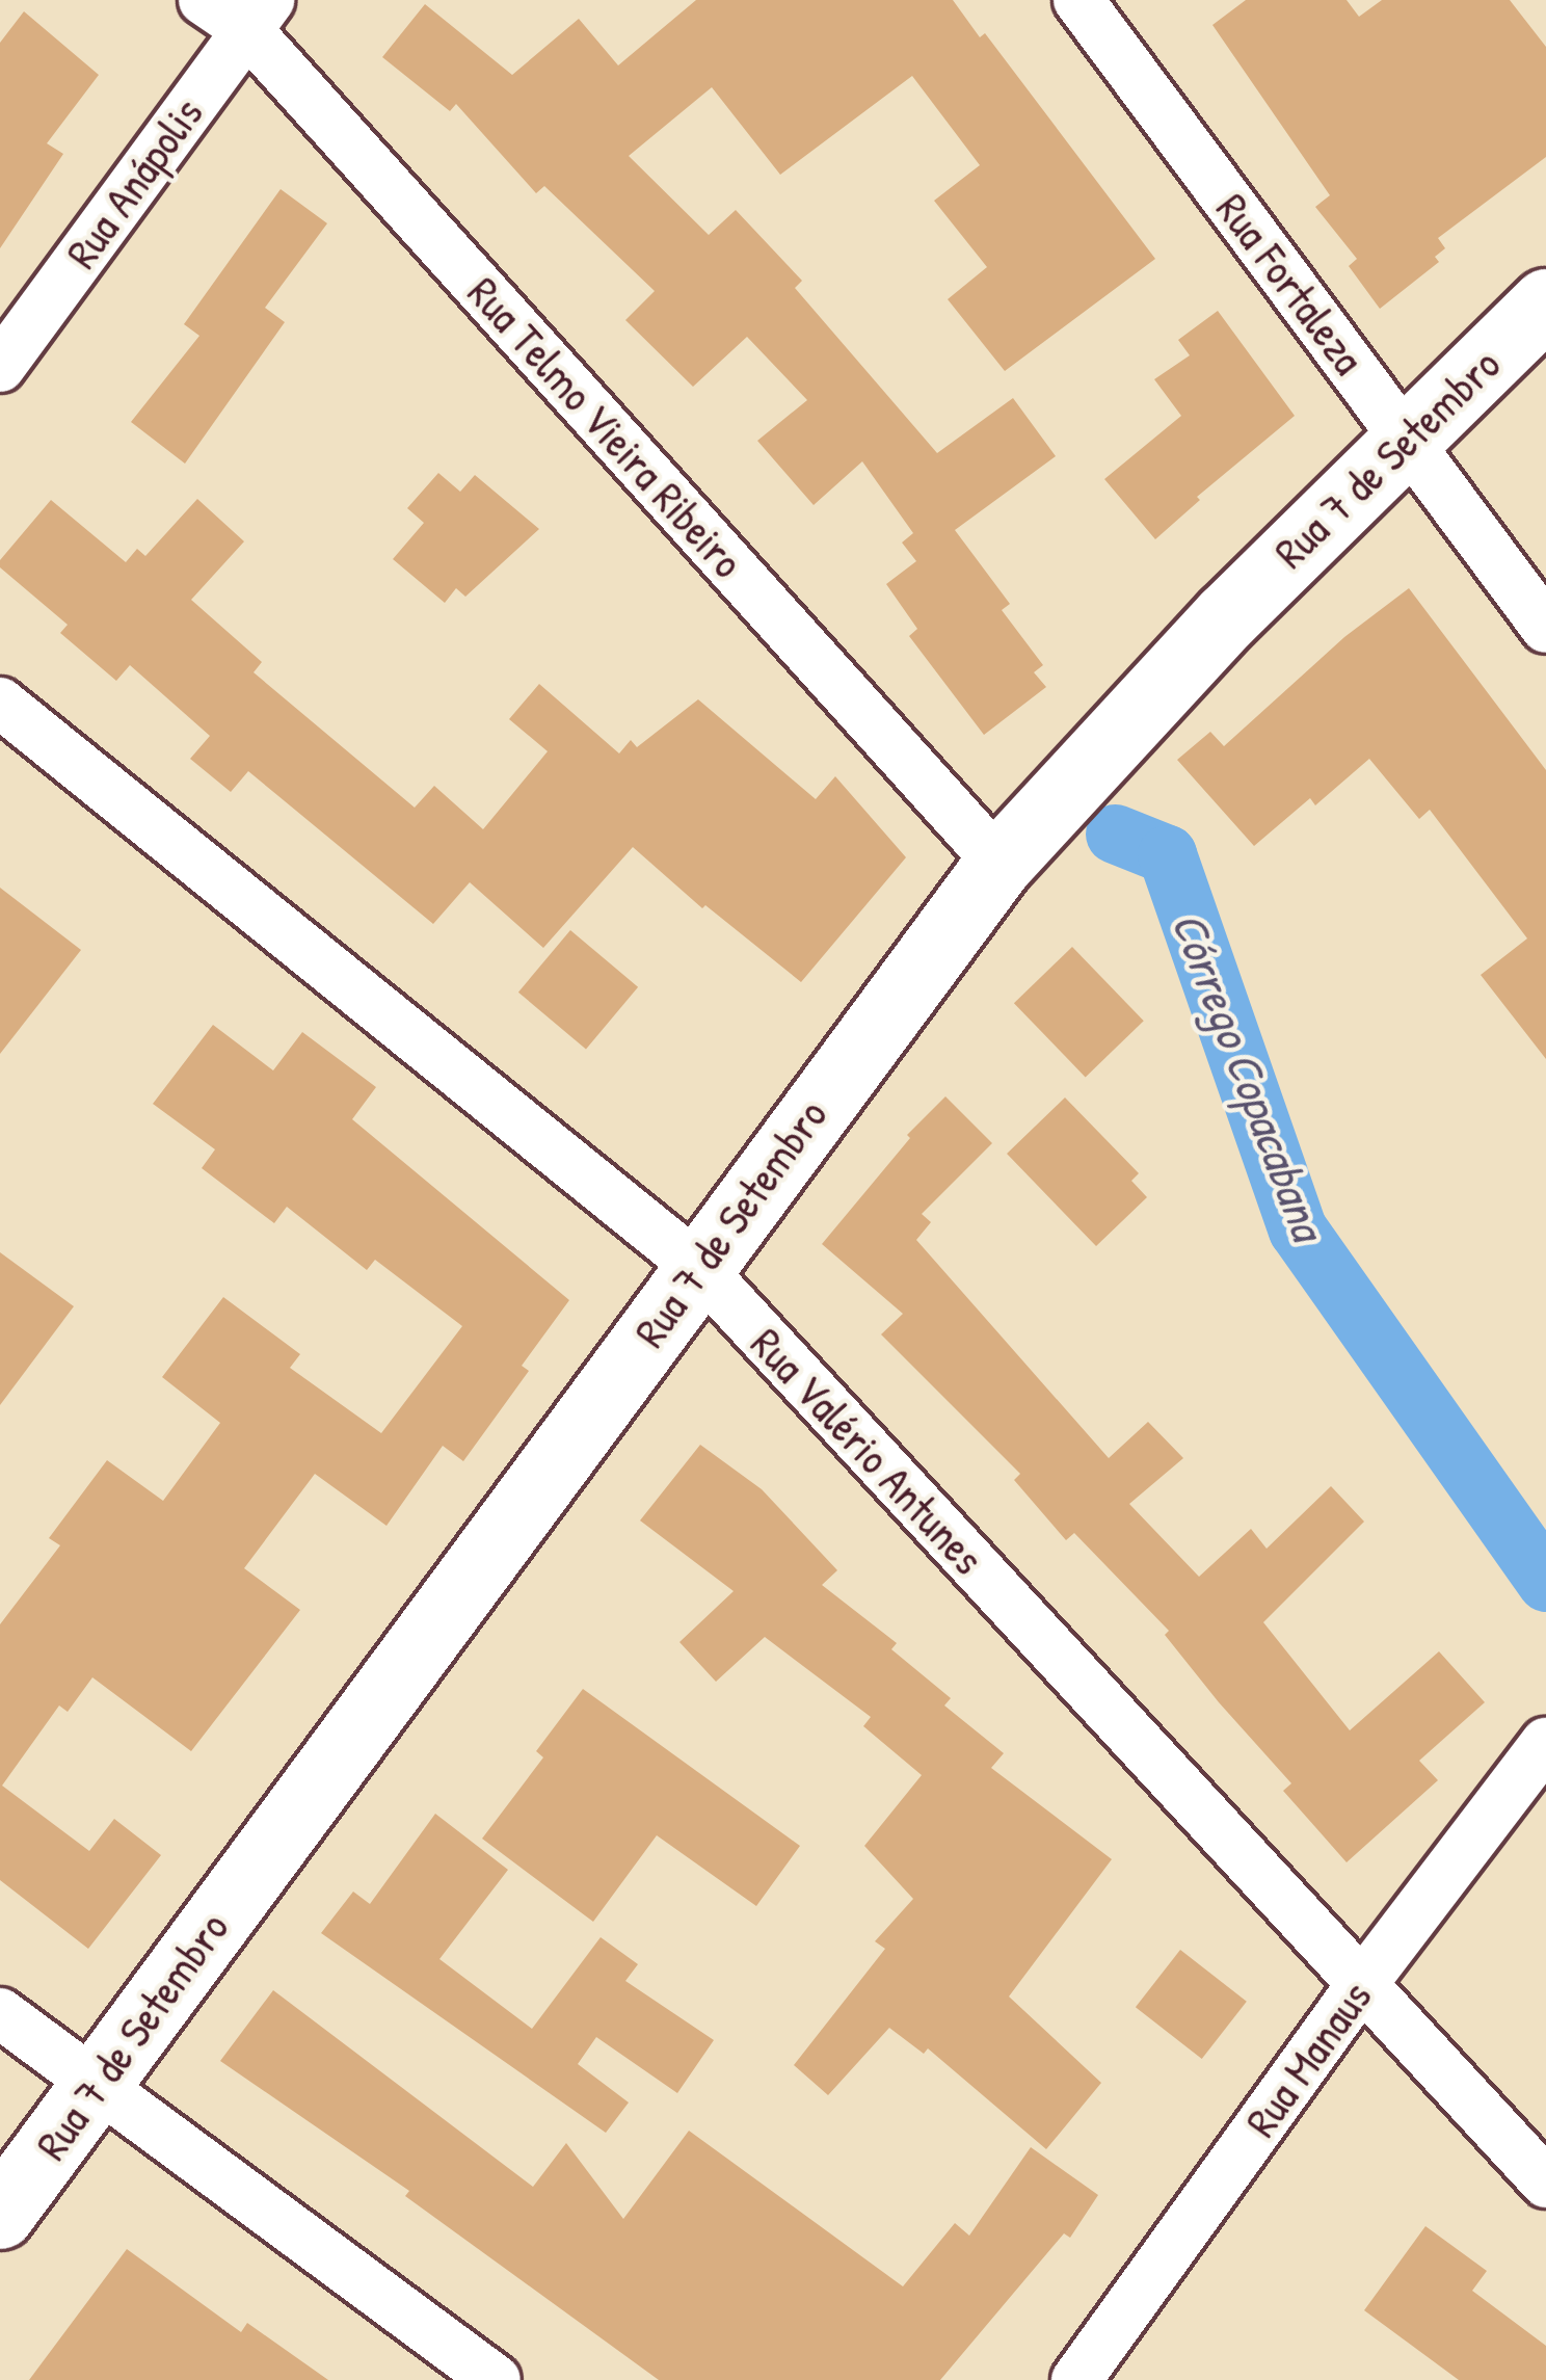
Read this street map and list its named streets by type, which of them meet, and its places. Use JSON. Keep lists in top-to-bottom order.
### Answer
{
  "streets": {
    "street": [
      "Rua Anápolis",
      "Rua Fortaleza",
      "Rua Telmo Vieira Ribeiro",
      "Rua 7 de Setembro",
      "Rua Valério Antunes",
      "Rua Manaus"
    ]
  },
  "crossings": [
    ["Rua Anápolis", "Rua Telmo Vieira Ribeiro"],
    ["Rua Fortaleza", "Rua 7 de Setembro"],
    ["Rua Telmo Vieira Ribeiro", "Rua 7 de Setembro"],
    ["Rua 7 de Setembro", "Rua Valério Antunes"],
    ["Rua Valério Antunes", "Rua Manaus"]
  ],
  "water": ["Córrego Copacabana"]
}
